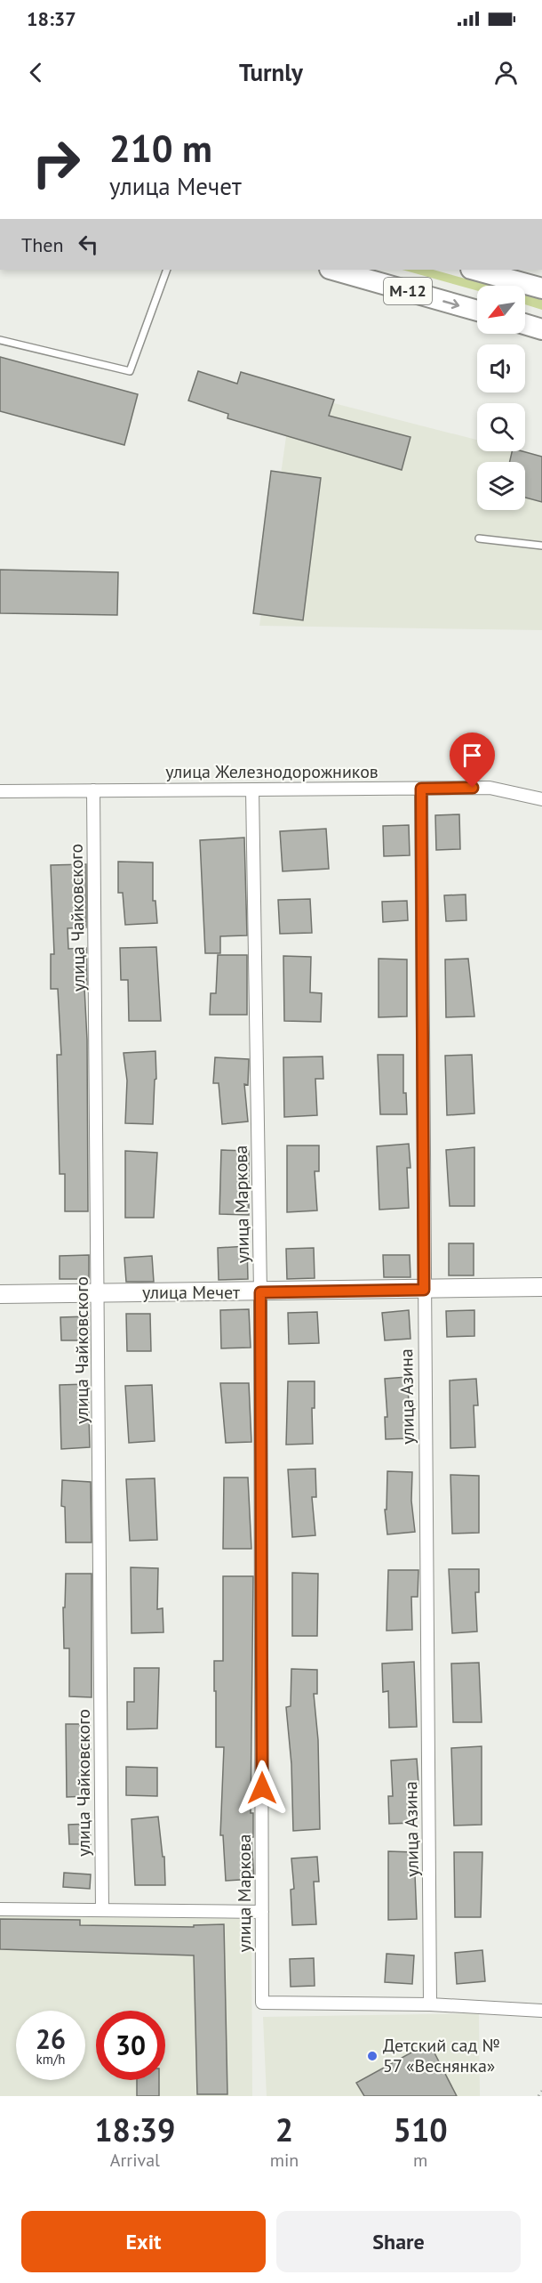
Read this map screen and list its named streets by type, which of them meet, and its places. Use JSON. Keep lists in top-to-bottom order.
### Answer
{
  "streets": {
    "main road": ["М-12"],
    "street": [
      "улица Железнодорожников",
      "улица Чайковского",
      "улица Маркова",
      "улица Мечет",
      "улица Азина"
    ]
  },
  "crossings": [
    ["улица Железнодорожников", "улица Чайковского"],
    ["улица Железнодорожников", "улица Маркова"],
    ["улица Железнодорожников", "улица Азина"],
    ["улица Чайковского", "улица Мечет"],
    ["улица Маркова", "улица Мечет"],
    ["улица Маркова", "улица Азина"],
    ["улица Мечет", "улица Азина"]
  ],
  "places": ["Детский сад № 57 «Веснянка»"],
  "north": "bottom left",
  "page": {
    "status": "18:37",
    "header": "Turnly",
    "turn": ["210 m", "улица Мечет"],
    "then": "Then",
    "speed": "26 km/h",
    "limit": "30",
    "eta": [
      "18:39",
      "Arrival",
      "2",
      "min",
      "510",
      "m"
    ],
    "buttons": ["Exit", "Share"]
  }
}
